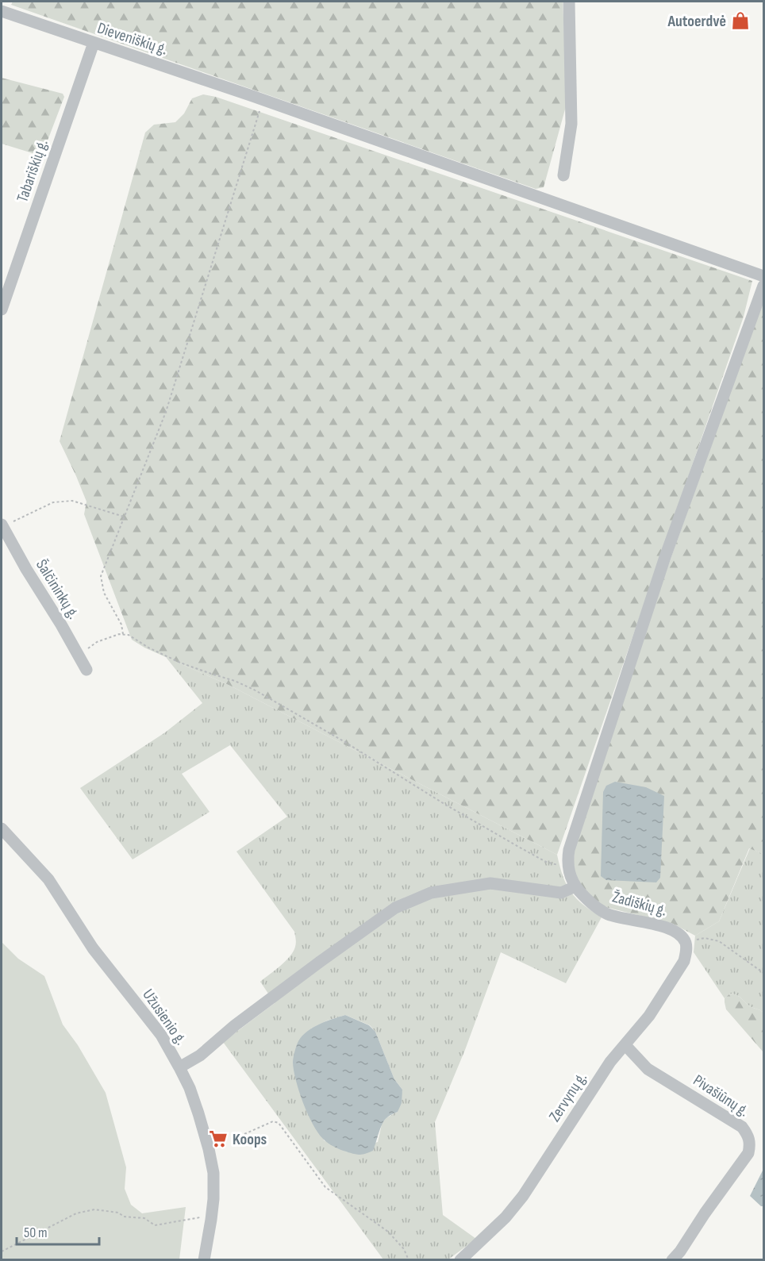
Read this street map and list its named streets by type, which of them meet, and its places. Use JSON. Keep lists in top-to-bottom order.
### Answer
{
  "streets": {
    "street": [
      "Dieveniškių g.",
      "Tabariškių g.",
      "Šalčininkų g.",
      "Žadiškių g.",
      "Užusienio g.",
      "Pivašiūnų g.",
      "Zervynų g."
    ]
  },
  "crossings": [
    ["Dieveniškių g.", "Tabariškių g."],
    ["Žadiškių g.", "Zervynų g."],
    ["Pivašiūnų g.", "Zervynų g."]
  ],
  "places": {
    "shop": ["Autoerdvė"],
    "supermarket": ["Koops"]
  },
  "scale_bar": "50 m"
}
